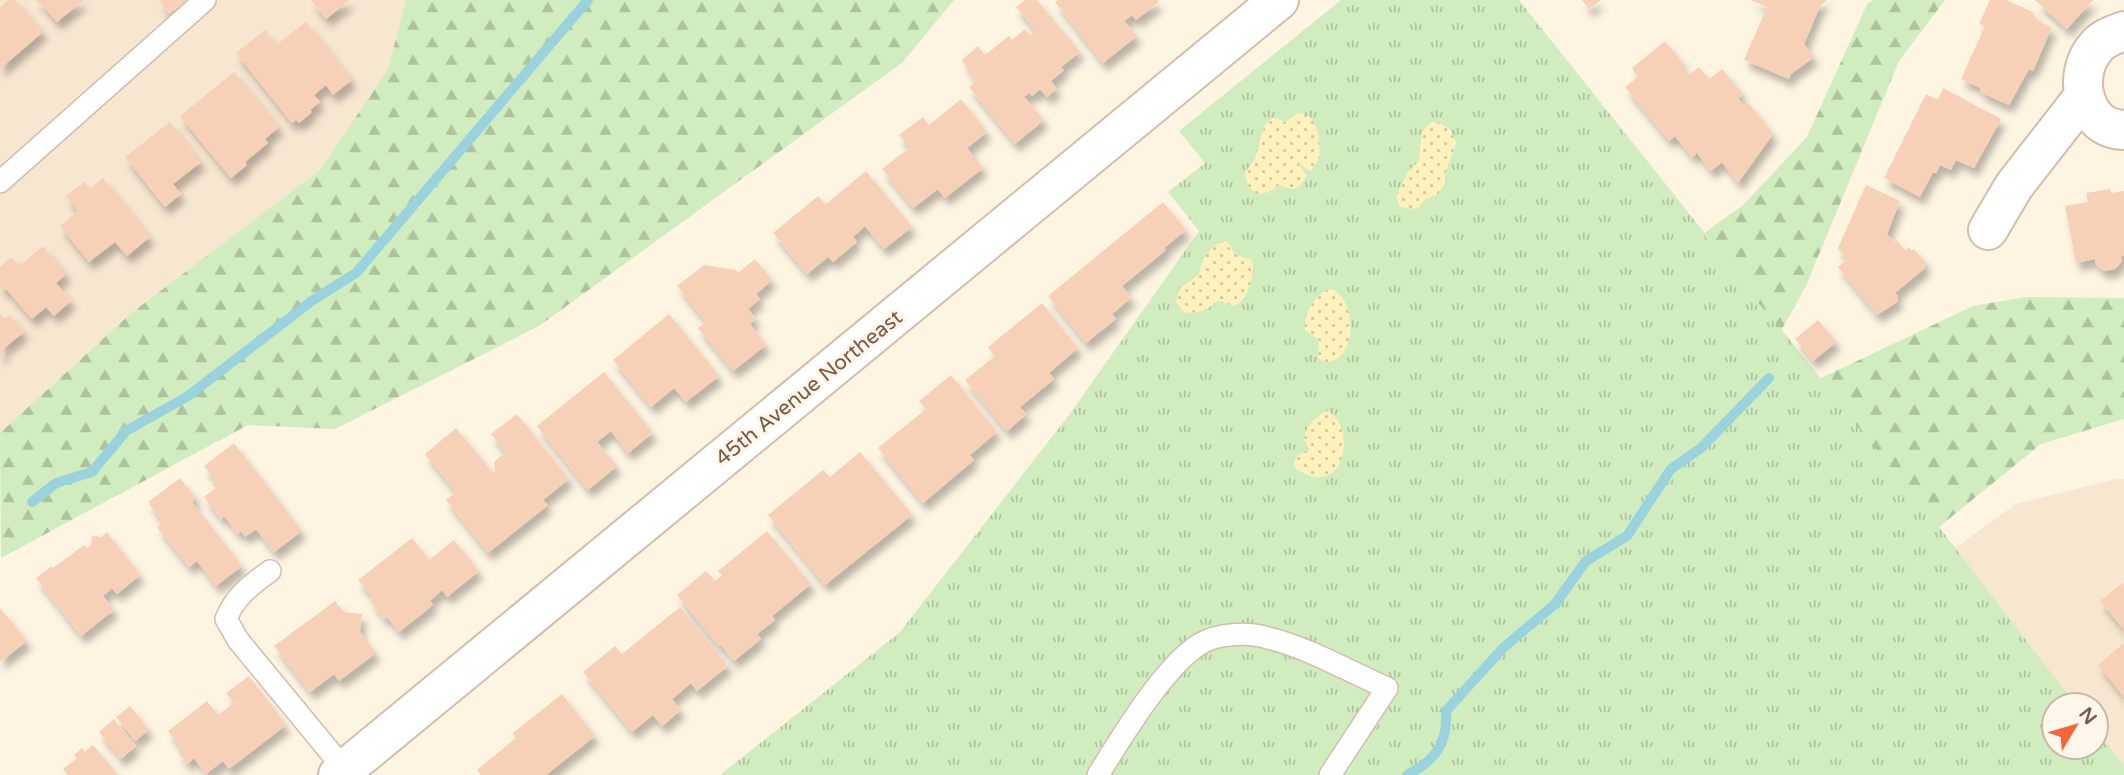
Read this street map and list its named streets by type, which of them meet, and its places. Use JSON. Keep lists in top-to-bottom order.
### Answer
{
  "streets": {
    "street": ["45th Avenue Northeast"]
  },
  "north": "top right"
}
